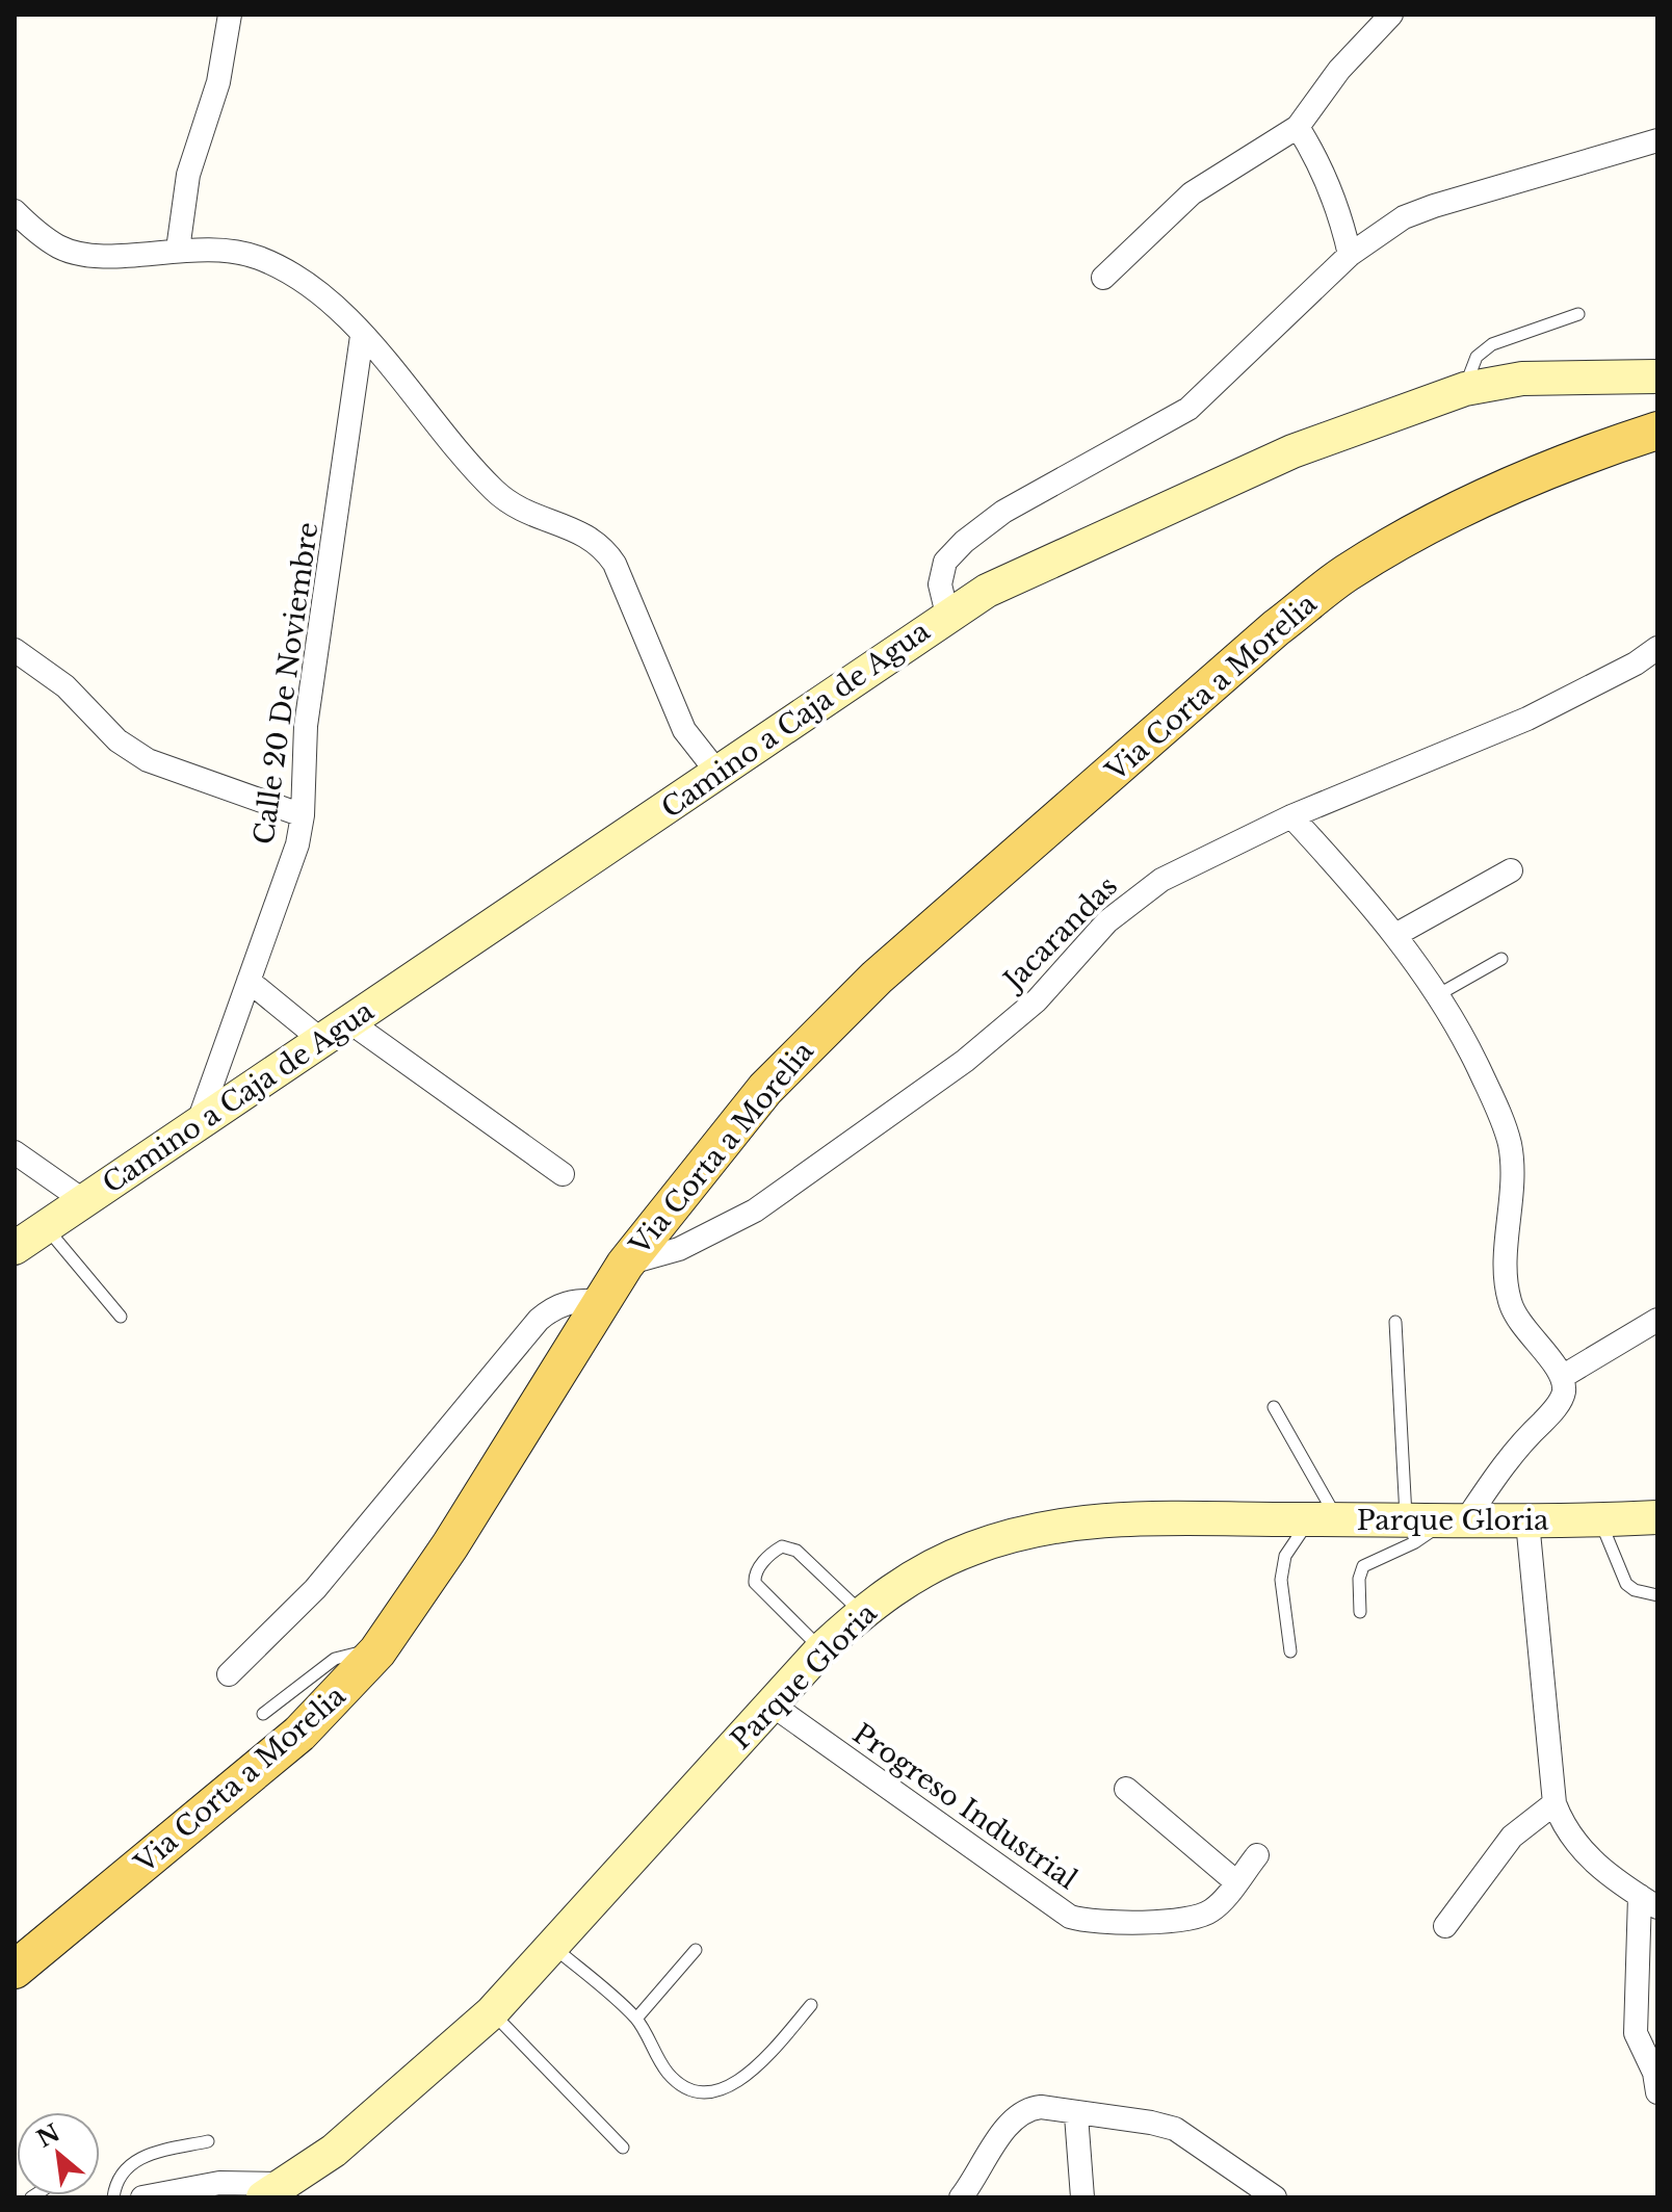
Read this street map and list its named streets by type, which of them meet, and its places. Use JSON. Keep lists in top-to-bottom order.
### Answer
{
  "streets": {
    "main road": ["Via Corta a Morelia", "Camino a Caja de Agua", "Parque Gloria"],
    "street": ["Calle 20 De Noviembre", "Jacarandas", "Progreso Industrial"]
  },
  "crossings": [
    ["Calle 20 De Noviembre", "Camino a Caja de Agua"],
    ["Via Corta a Morelia", "Jacarandas"],
    ["Parque Gloria", "Progreso Industrial"]
  ],
  "north": "top left"
}
